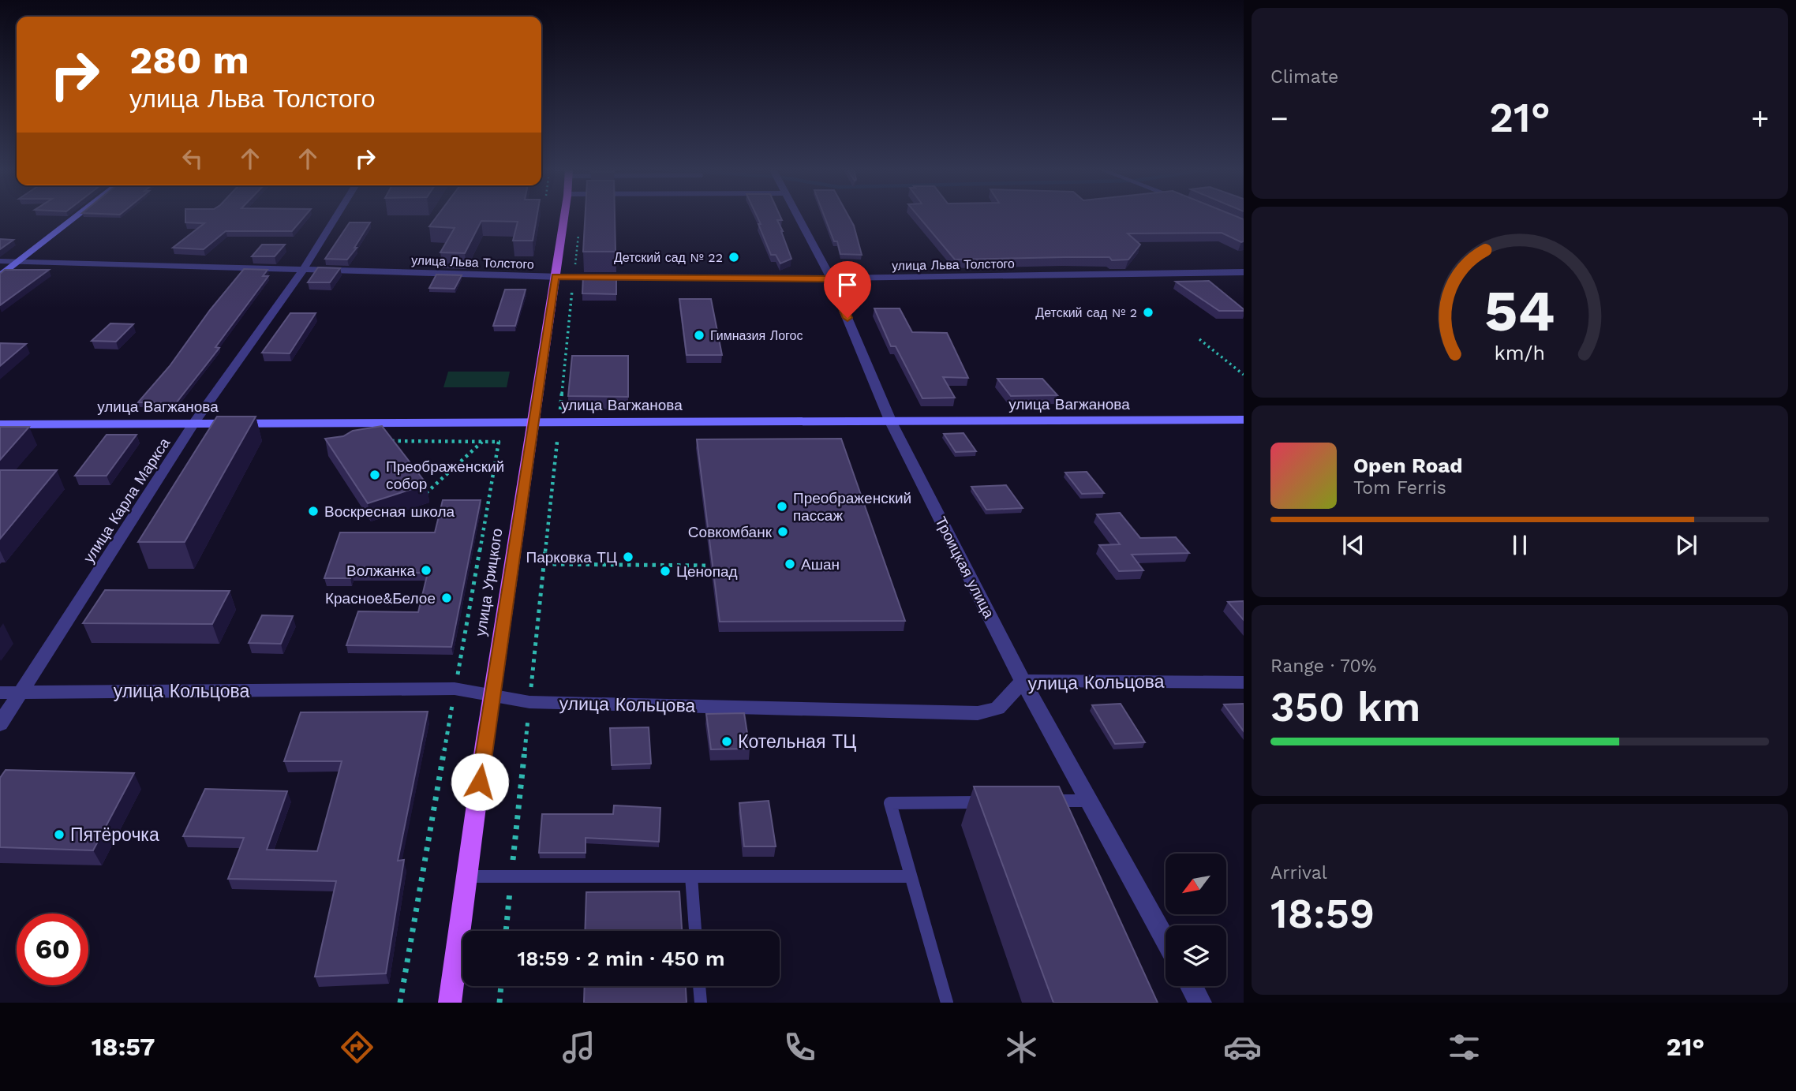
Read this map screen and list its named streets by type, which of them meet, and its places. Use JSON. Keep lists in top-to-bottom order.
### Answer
{
  "streets": {
    "main road": ["улица Вагжанова", "улица Урицкого"],
    "street": [
      "улица Льва Толстого",
      "улица Карла Маркса",
      "Троицкая улица",
      "улица Кольцова"
    ]
  },
  "crossings": [
    ["улица Льва Толстого", "улица Карла Маркса"],
    ["улица Льва Толстого", "Троицкая улица"],
    ["улица Льва Толстого", "улица Урицкого"],
    ["улица Вагжанова", "улица Карла Маркса"],
    ["улица Вагжанова", "Троицкая улица"],
    ["улица Вагжанова", "улица Урицкого"],
    ["улица Карла Маркса", "улица Кольцова"],
    ["Троицкая улица", "улица Кольцова"],
    ["улица Урицкого", "улица Кольцова"]
  ],
  "places": [
    "Детский сад № 22",
    "Детский сад № 2",
    "Гимназия Логос",
    "Преображенский собор",
    "Преображенский пассаж",
    "Воскресная школа",
    "Совкомбанк",
    "Парковка ТЦ",
    "Ашан",
    "Волжанка",
    "Ценопад",
    "Красное&Белое",
    "Котельная ТЦ",
    "Пятёрочка"
  ],
  "north": "bottom left",
  "page": {
    "tile": [
      "Climate",
      ["Range · 70%", "350 km"],
      ["Arrival", "18:59"]
    ],
    "turn": ["280 m", "улица Льва Толстого"],
    "heat": ["−", "21°", "+"],
    "song": ["Open Road", "Tom Ferris"],
    "limit": "60",
    "trip": "18:59 · 2 min · 450 m",
    "tabs": ["18:57", "21°"],
    "gauge": ["54", "km/h"]
  }
}
